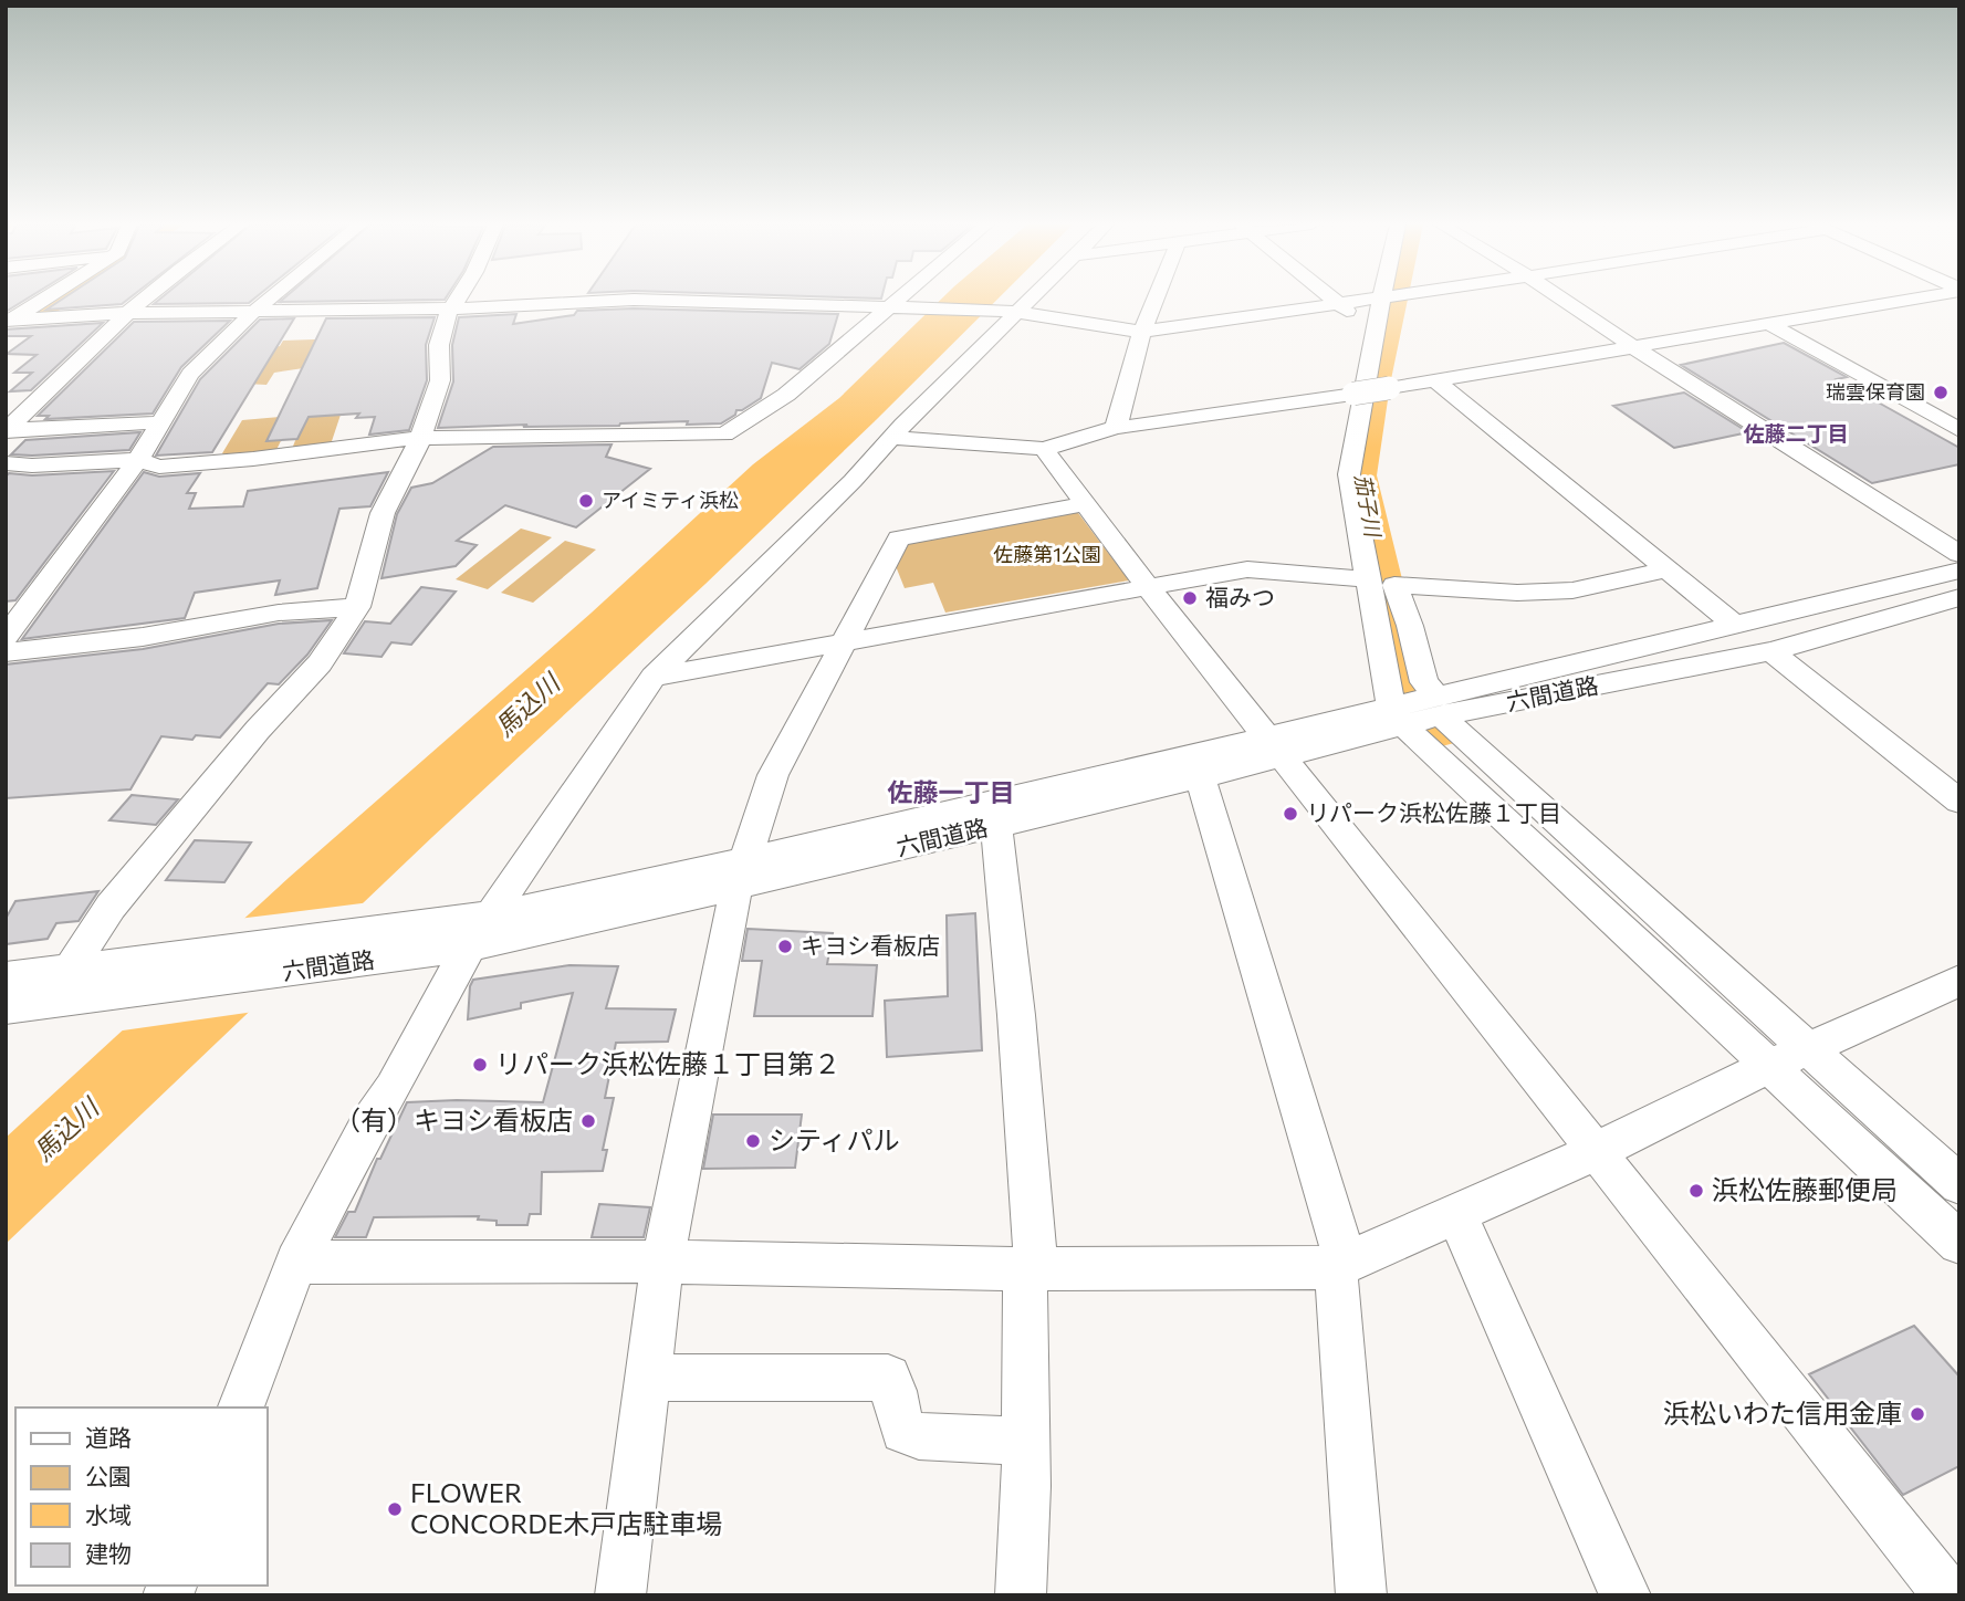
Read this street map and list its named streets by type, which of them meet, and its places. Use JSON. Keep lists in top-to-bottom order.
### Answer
{
  "streets": {
    "street": ["六間道路"]
  },
  "districts": ["佐藤二丁目", "佐藤一丁目"],
  "water": ["茄子川", "馬込川"],
  "parks": ["佐藤第1公園"],
  "places": [
    "瑞雲保育園",
    "アイミティ浜松",
    "福みつ",
    "リパーク浜松佐藤１丁目",
    "キヨシ看板店",
    "リパーク浜松佐藤１丁目第２",
    "（有）キヨシ看板店",
    "シティパル",
    "浜松佐藤郵便局",
    "浜松いわた信用金庫",
    "FLOWER CONCORDE木戸店駐車場"
  ],
  "legend": [
    "道路",
    "公園",
    "水域",
    "建物"
  ]
}
